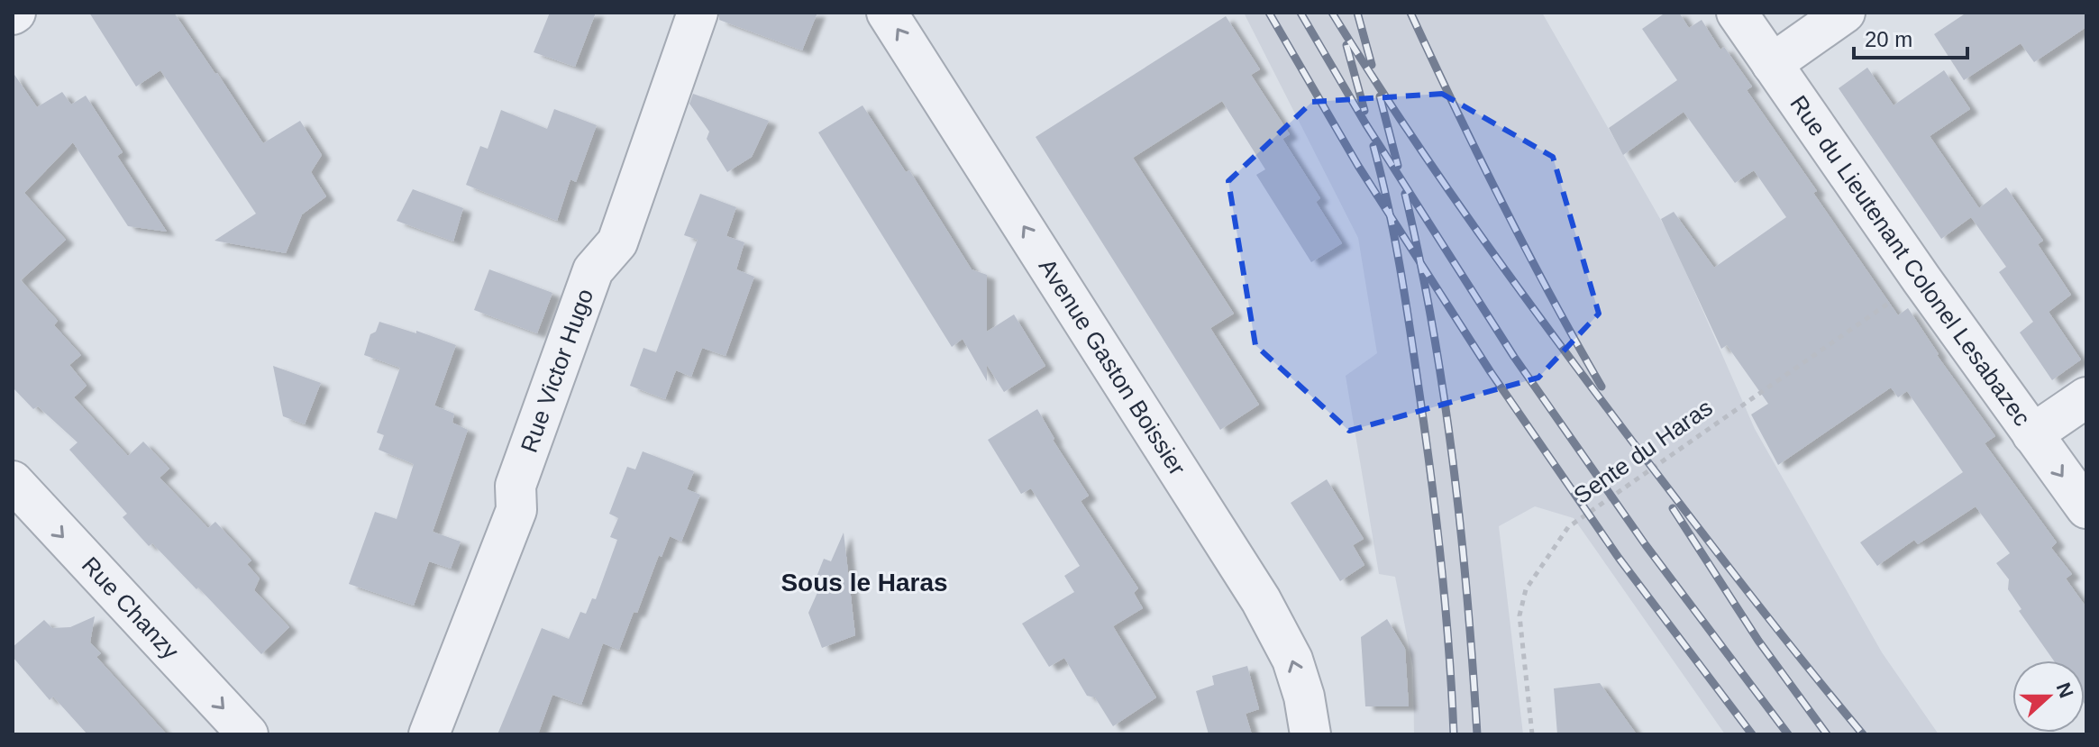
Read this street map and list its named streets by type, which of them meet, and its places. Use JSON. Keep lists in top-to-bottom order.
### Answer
{
  "streets": {
    "street": [
      "Rue du Lieutenant Colonel Lesabazec",
      "Avenue Gaston Boissier",
      "Rue Victor Hugo",
      "Rue Chanzy"
    ],
    "path": ["Sente du Haras"]
  },
  "crossings": [
    ["Rue du Lieutenant Colonel Lesabazec", "Sente du Haras"]
  ],
  "one_way": ["Avenue Gaston Boissier", "Rue Chanzy"],
  "districts": ["Sous le Haras"],
  "scale_bar": "20 m",
  "north": "right"
}
